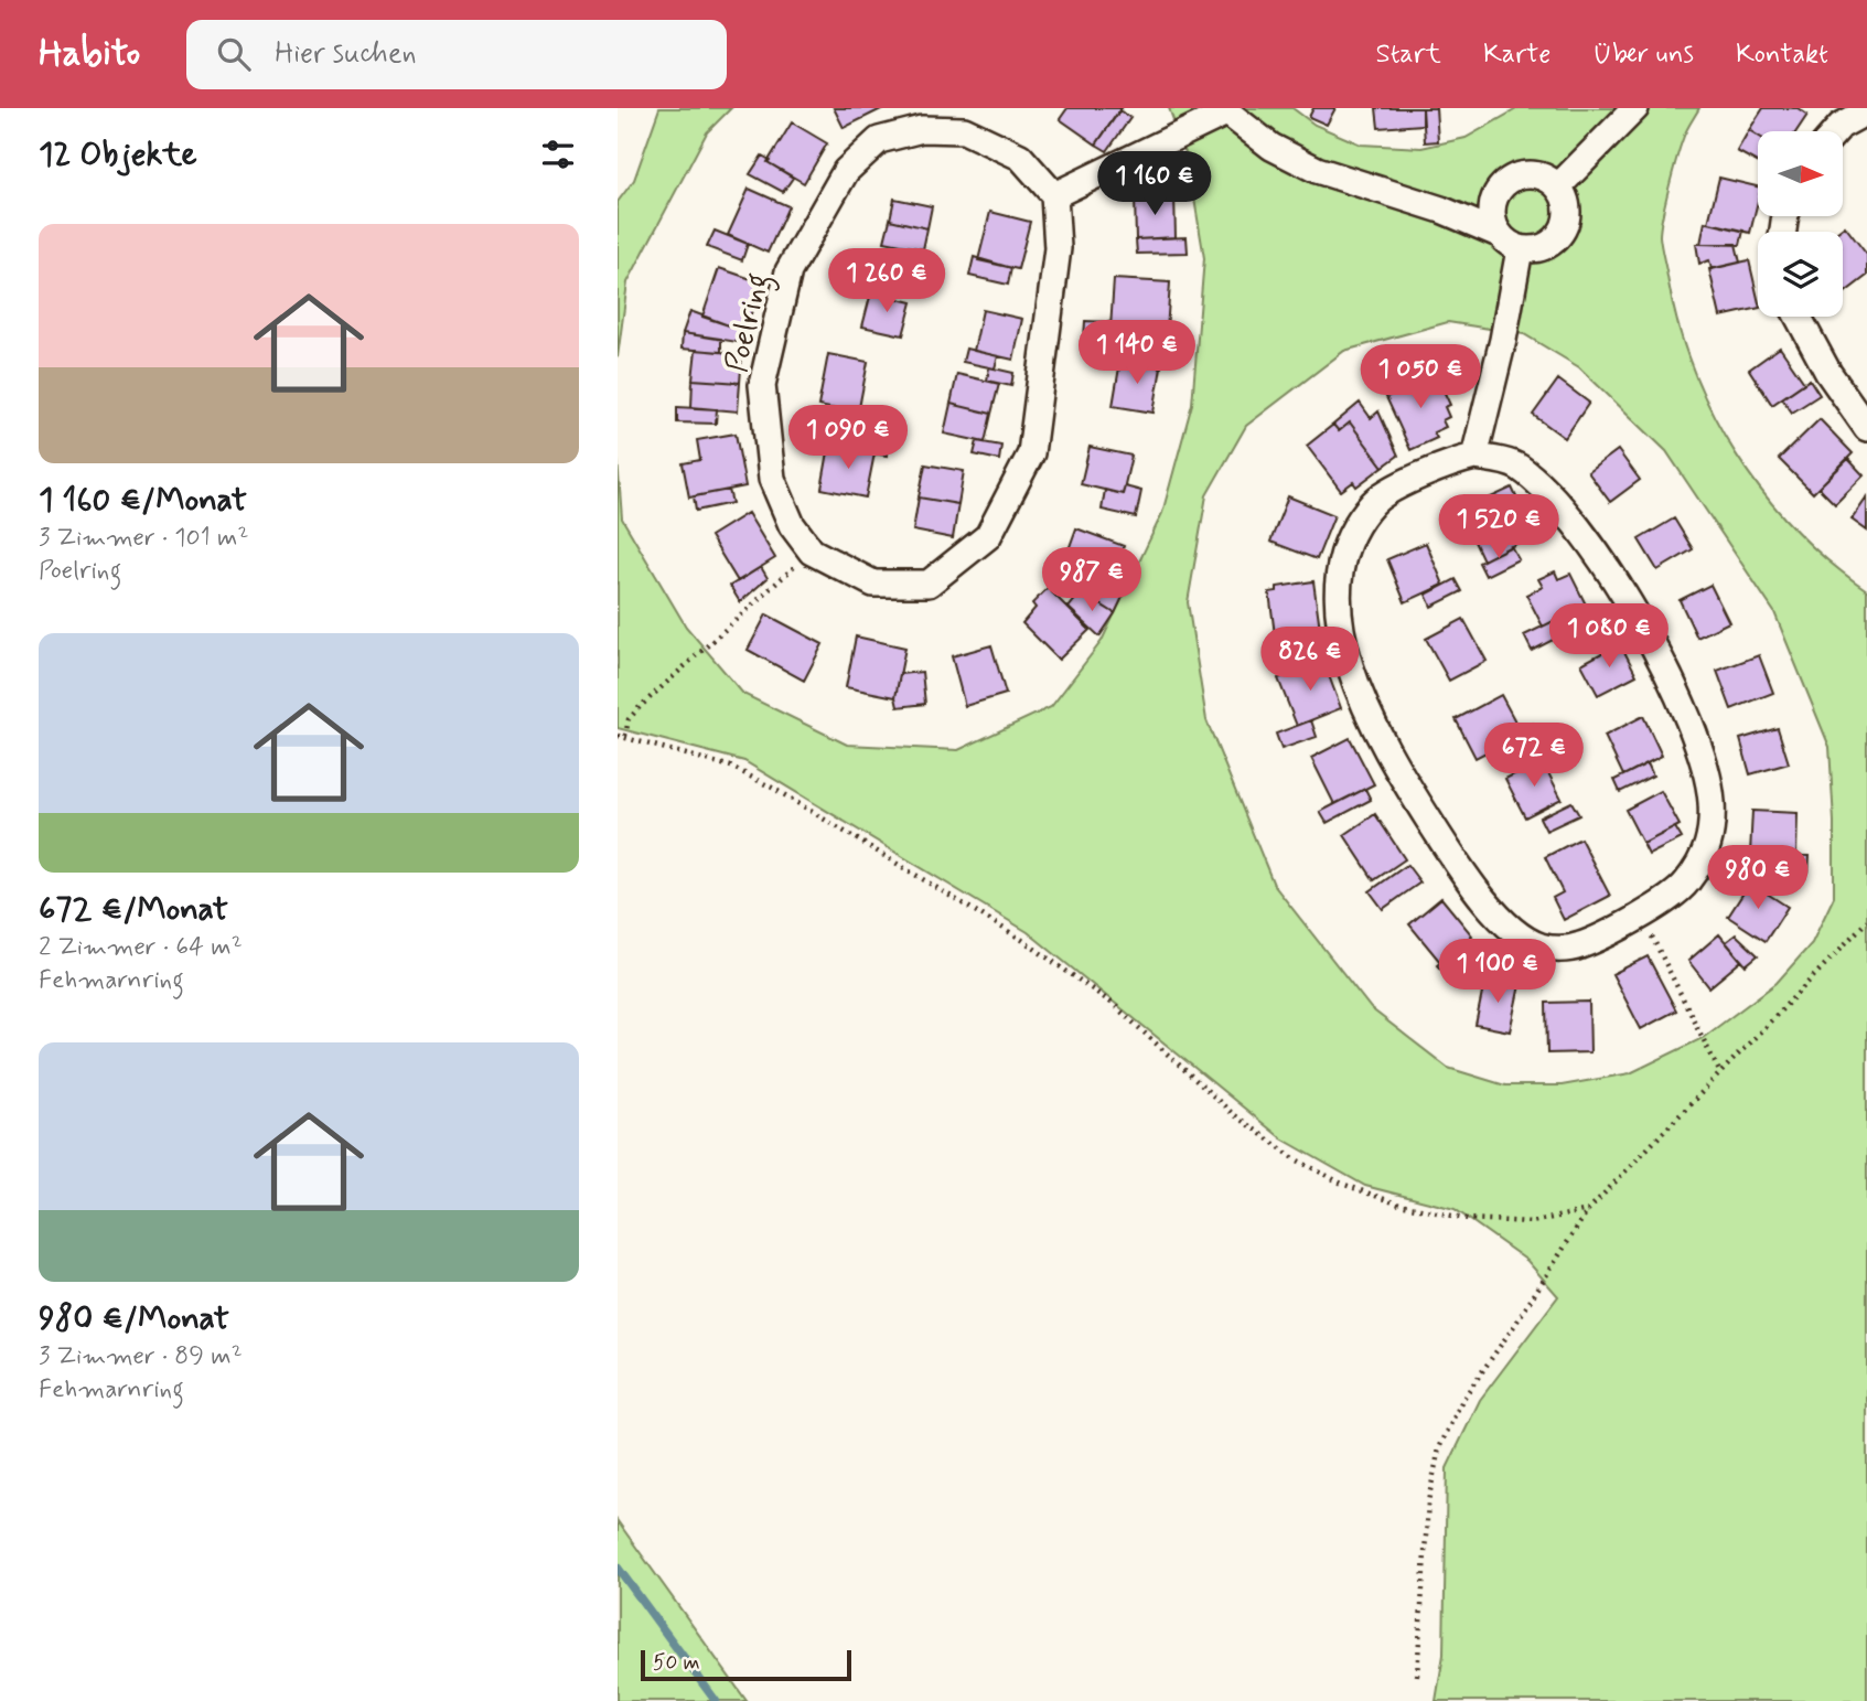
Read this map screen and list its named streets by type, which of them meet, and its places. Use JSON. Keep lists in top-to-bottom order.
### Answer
{
  "streets": {
    "street": ["Poelring"]
  },
  "scale_bar": "50 m",
  "north": "right",
  "page": {
    "header": "Habito",
    "search": "Hier suchen",
    "nav": [
      "Start",
      "Karte",
      "Über uns",
      "Kontakt"
    ],
    "heading": "12 Objekte",
    "price": [
      "1 160 €",
      "1 260 €",
      "1 140 €",
      "1 050 €",
      "1 090 €",
      "1 520 €",
      "987 €",
      "1 080 €",
      "826 €",
      "672 €",
      "980 €",
      "1 100 €"
    ],
    "list": [
      {
        "name": "1 160 €/Monat",
        "note": "3 Zimmer · 101 m² · Poelring"
      },
      {
        "name": "672 €/Monat",
        "note": "2 Zimmer · 64 m² · Fehmarnring"
      },
      {
        "name": "980 €/Monat",
        "note": "3 Zimmer · 89 m² · Fehmarnring"
      }
    ],
    "scale": "50 m"
  }
}
